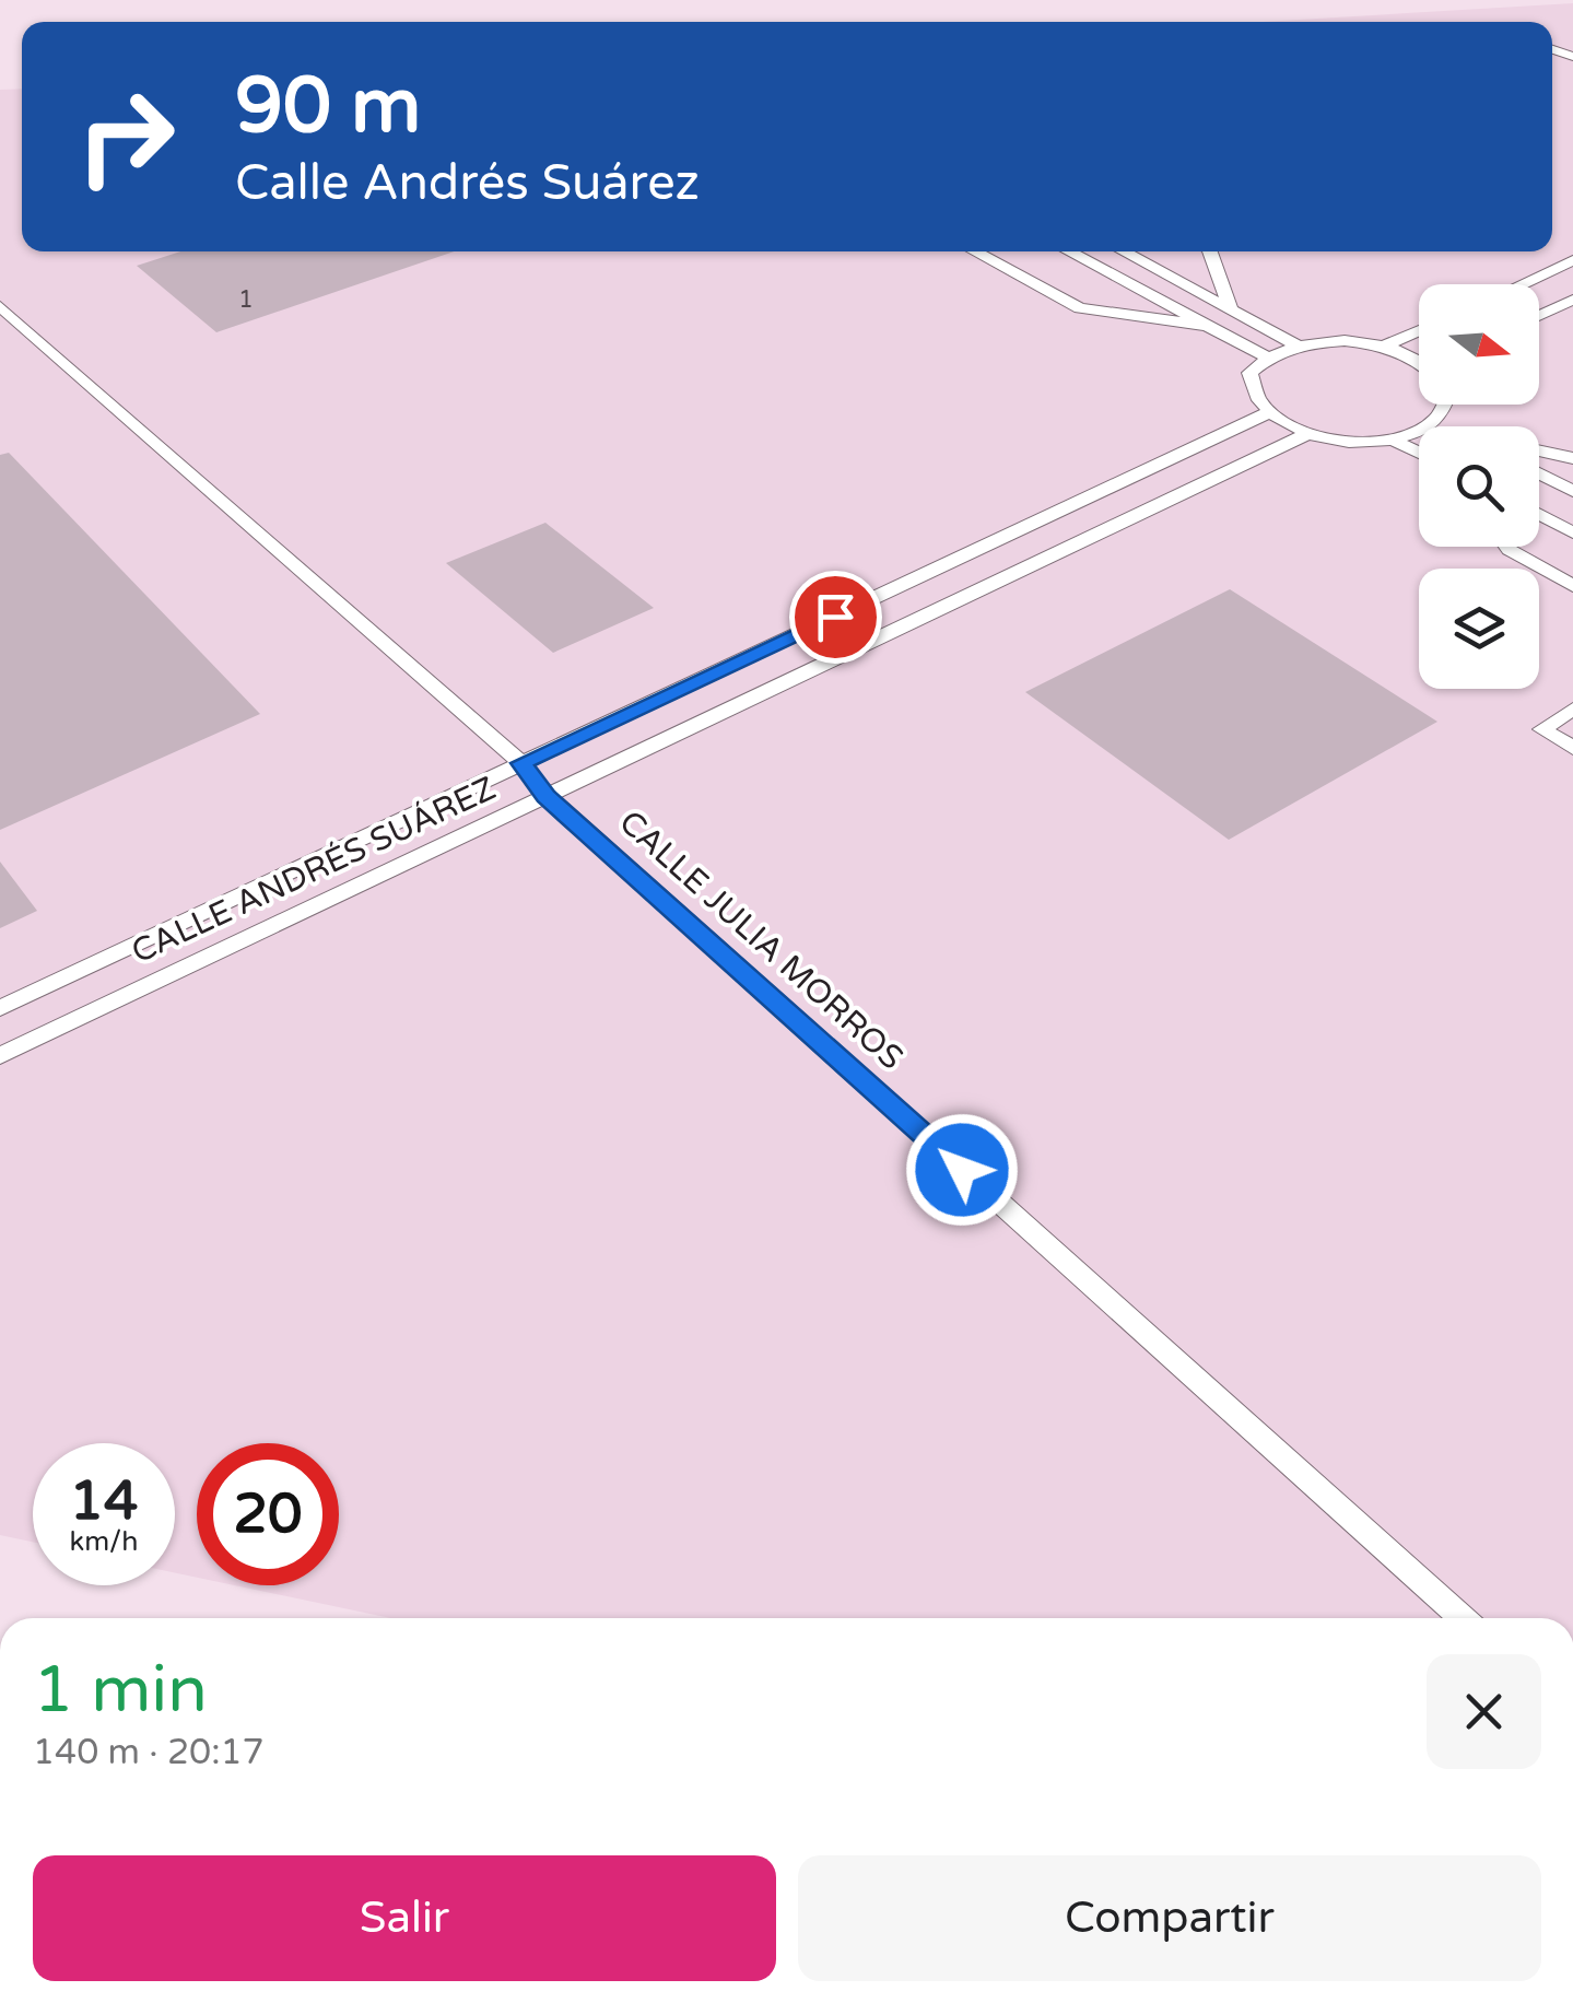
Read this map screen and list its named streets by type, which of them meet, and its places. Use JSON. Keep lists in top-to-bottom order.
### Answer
{
  "streets": {
    "lane": ["CALLE ANDRÉS SUÁREZ", "CALLE JULIA MORROS"]
  },
  "crossings": [
    ["CALLE ANDRÉS SUÁREZ", "CALLE JULIA MORROS"]
  ],
  "house_numbers": ["1"],
  "north": "right",
  "page": {
    "turn": ["90 m", "Calle Andrés Suárez"],
    "speed": "14 km/h",
    "limit": "20",
    "heading": ["1 min", "140 m · 20:17"],
    "buttons": ["Salir", "Compartir"]
  }
}
